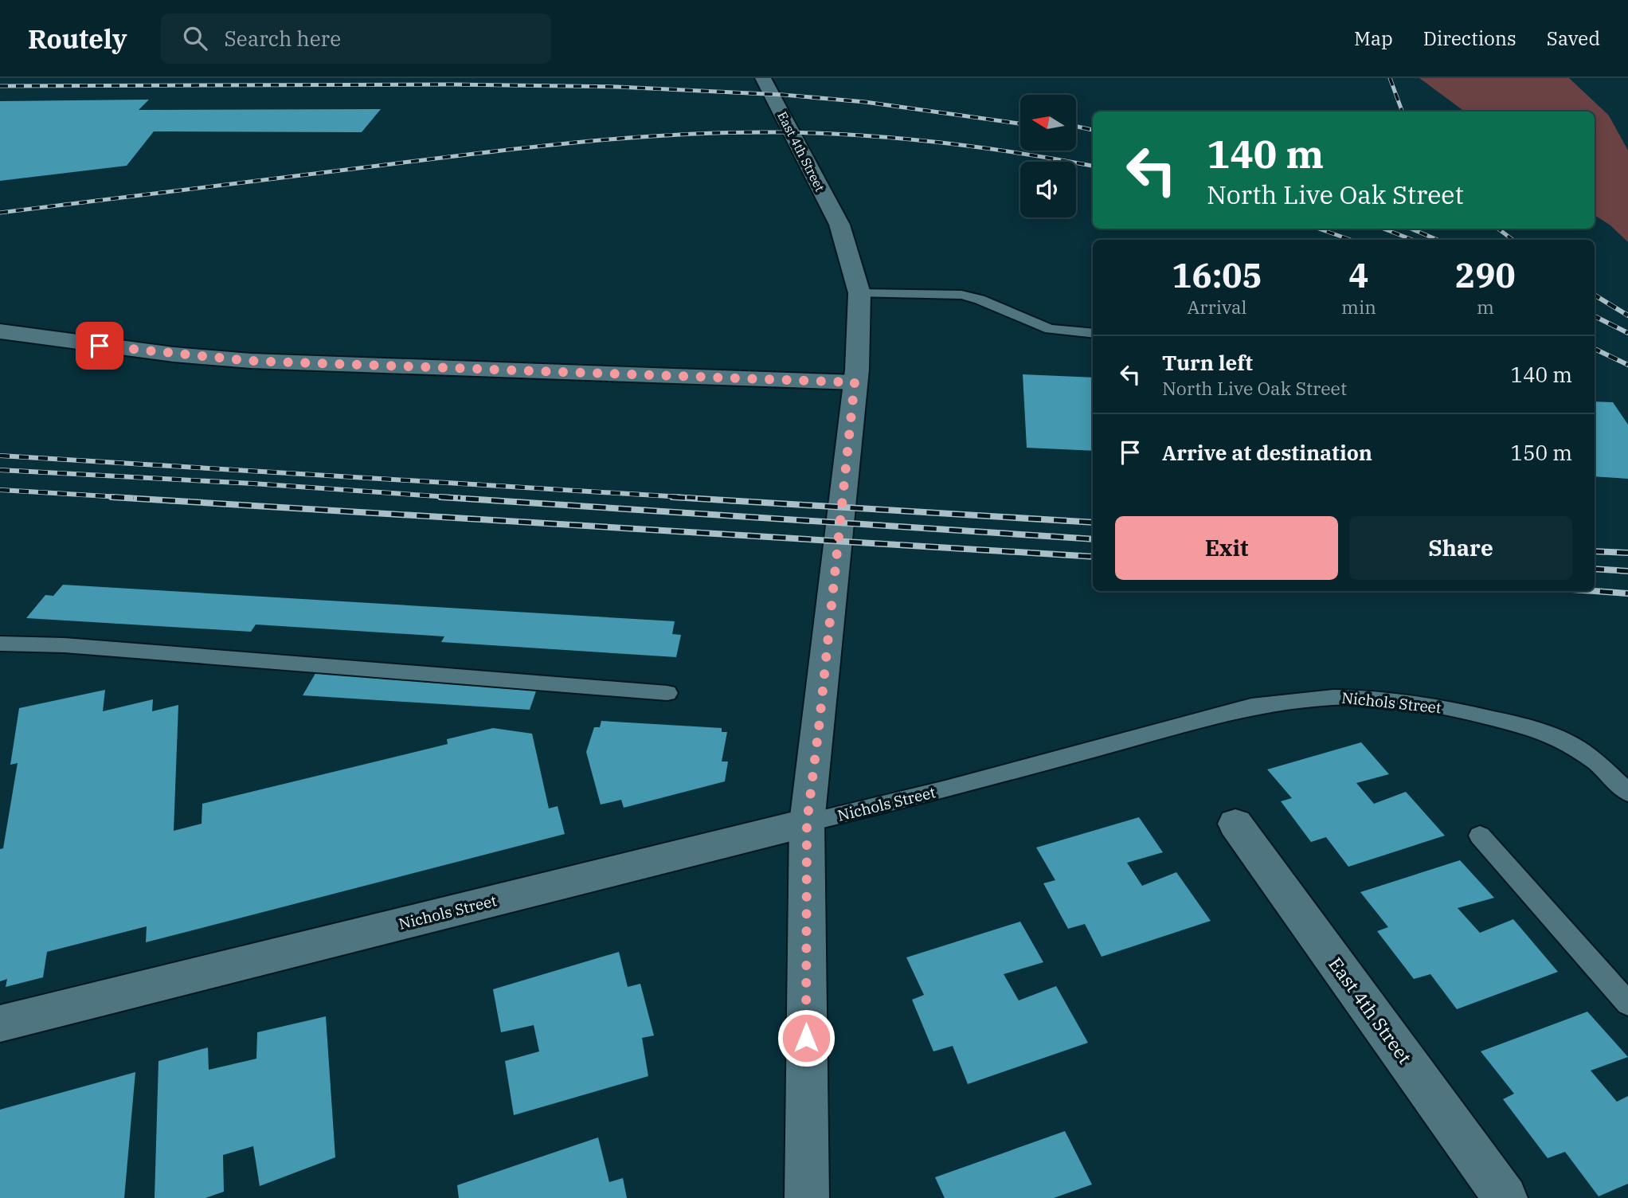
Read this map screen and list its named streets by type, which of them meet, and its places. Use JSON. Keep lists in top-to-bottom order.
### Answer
{
  "streets": {
    "street": ["East 4th Street", "Nichols Street"]
  },
  "crossings": [
    ["East 4th Street", "Nichols Street"]
  ],
  "north": "left",
  "page": {
    "header": "Routely",
    "search": "Search here",
    "nav": ["Map", "Directions", "Saved"],
    "turn": ["140 m", "North Live Oak Street"],
    "eta": [
      "16:05",
      "Arrival",
      "4",
      "min",
      "290",
      "m"
    ],
    "list": [
      {
        "name": "Turn left",
        "note": "North Live Oak Street",
        "value": "140 m"
      },
      {
        "name": "Arrive at destination",
        "value": "150 m"
      }
    ],
    "buttons": ["Exit", "Share"]
  }
}
